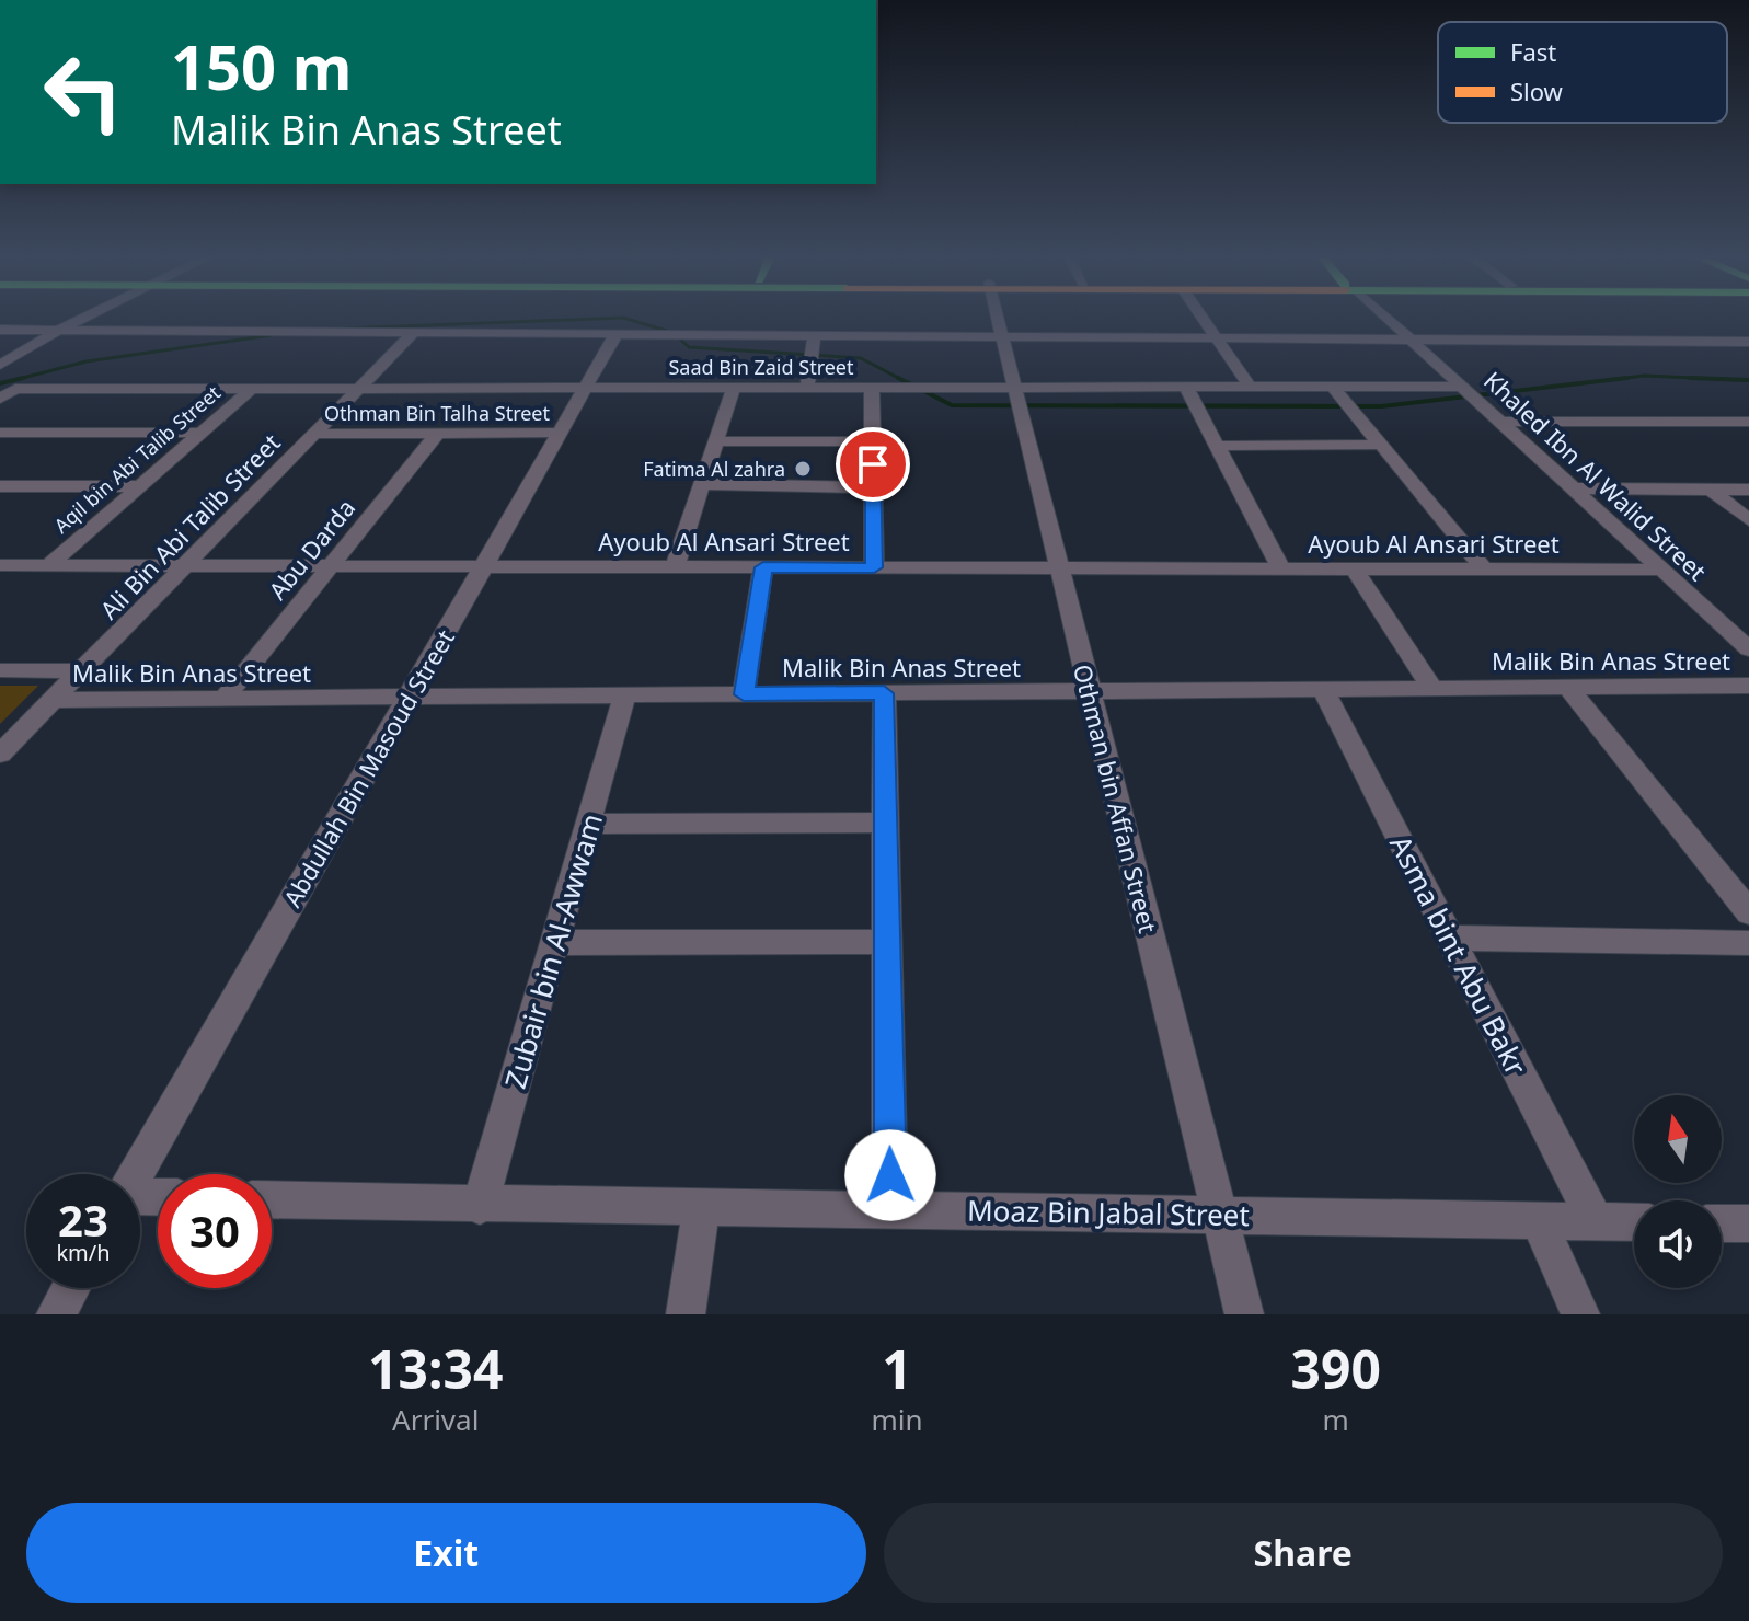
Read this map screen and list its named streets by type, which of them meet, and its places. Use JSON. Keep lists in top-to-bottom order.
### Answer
{
  "streets": {
    "street": [
      "Saad Bin Zaid Street",
      "Othman Bin Talha Street",
      "Aqil bin Abi Talib Street",
      "Khaled Ibn Al Walid Street",
      "Ali Bin Abi Talib Street",
      "Ayoub Al Ansari Street",
      "Abu Darda",
      "Malik Bin Anas Street",
      "Abdullah Bin Masoud Street",
      "Othman bin Affan Street",
      "Zubair bin Al-Awwam",
      "Asma bint Abu Bakr",
      "Moaz Bin Jabal Street"
    ]
  },
  "crossings": [
    ["Saad Bin Zaid Street", "Aqil bin Abi Talib Street"],
    ["Saad Bin Zaid Street", "Khaled Ibn Al Walid Street"],
    ["Saad Bin Zaid Street", "Ali Bin Abi Talib Street"],
    ["Saad Bin Zaid Street", "Abdullah Bin Masoud Street"],
    ["Saad Bin Zaid Street", "Othman bin Affan Street"],
    ["Othman Bin Talha Street", "Ali Bin Abi Talib Street"],
    ["Othman Bin Talha Street", "Abu Darda"],
    ["Othman Bin Talha Street", "Abdullah Bin Masoud Street"],
    ["Aqil bin Abi Talib Street", "Ayoub Al Ansari Street"],
    ["Khaled Ibn Al Walid Street", "Ayoub Al Ansari Street"],
    ["Ali Bin Abi Talib Street", "Ayoub Al Ansari Street"],
    ["Ali Bin Abi Talib Street", "Malik Bin Anas Street"],
    ["Ayoub Al Ansari Street", "Abu Darda"],
    ["Ayoub Al Ansari Street", "Abdullah Bin Masoud Street"],
    ["Ayoub Al Ansari Street", "Othman bin Affan Street"],
    ["Abu Darda", "Malik Bin Anas Street"],
    ["Malik Bin Anas Street", "Abdullah Bin Masoud Street"],
    ["Malik Bin Anas Street", "Othman bin Affan Street"],
    ["Malik Bin Anas Street", "Zubair bin Al-Awwam"],
    ["Malik Bin Anas Street", "Asma bint Abu Bakr"],
    ["Othman bin Affan Street", "Moaz Bin Jabal Street"],
    ["Zubair bin Al-Awwam", "Moaz Bin Jabal Street"],
    ["Asma bint Abu Bakr", "Moaz Bin Jabal Street"]
  ],
  "places": ["Fatima Al zahra"],
  "legend": ["Fast", "Slow"],
  "north": "top",
  "page": {
    "turn": ["150 m", "Malik Bin Anas Street"],
    "speed": "23 km/h",
    "limit": "30",
    "eta": [
      "13:34",
      "Arrival",
      "1",
      "min",
      "390",
      "m"
    ],
    "buttons": ["Exit", "Share"]
  }
}
